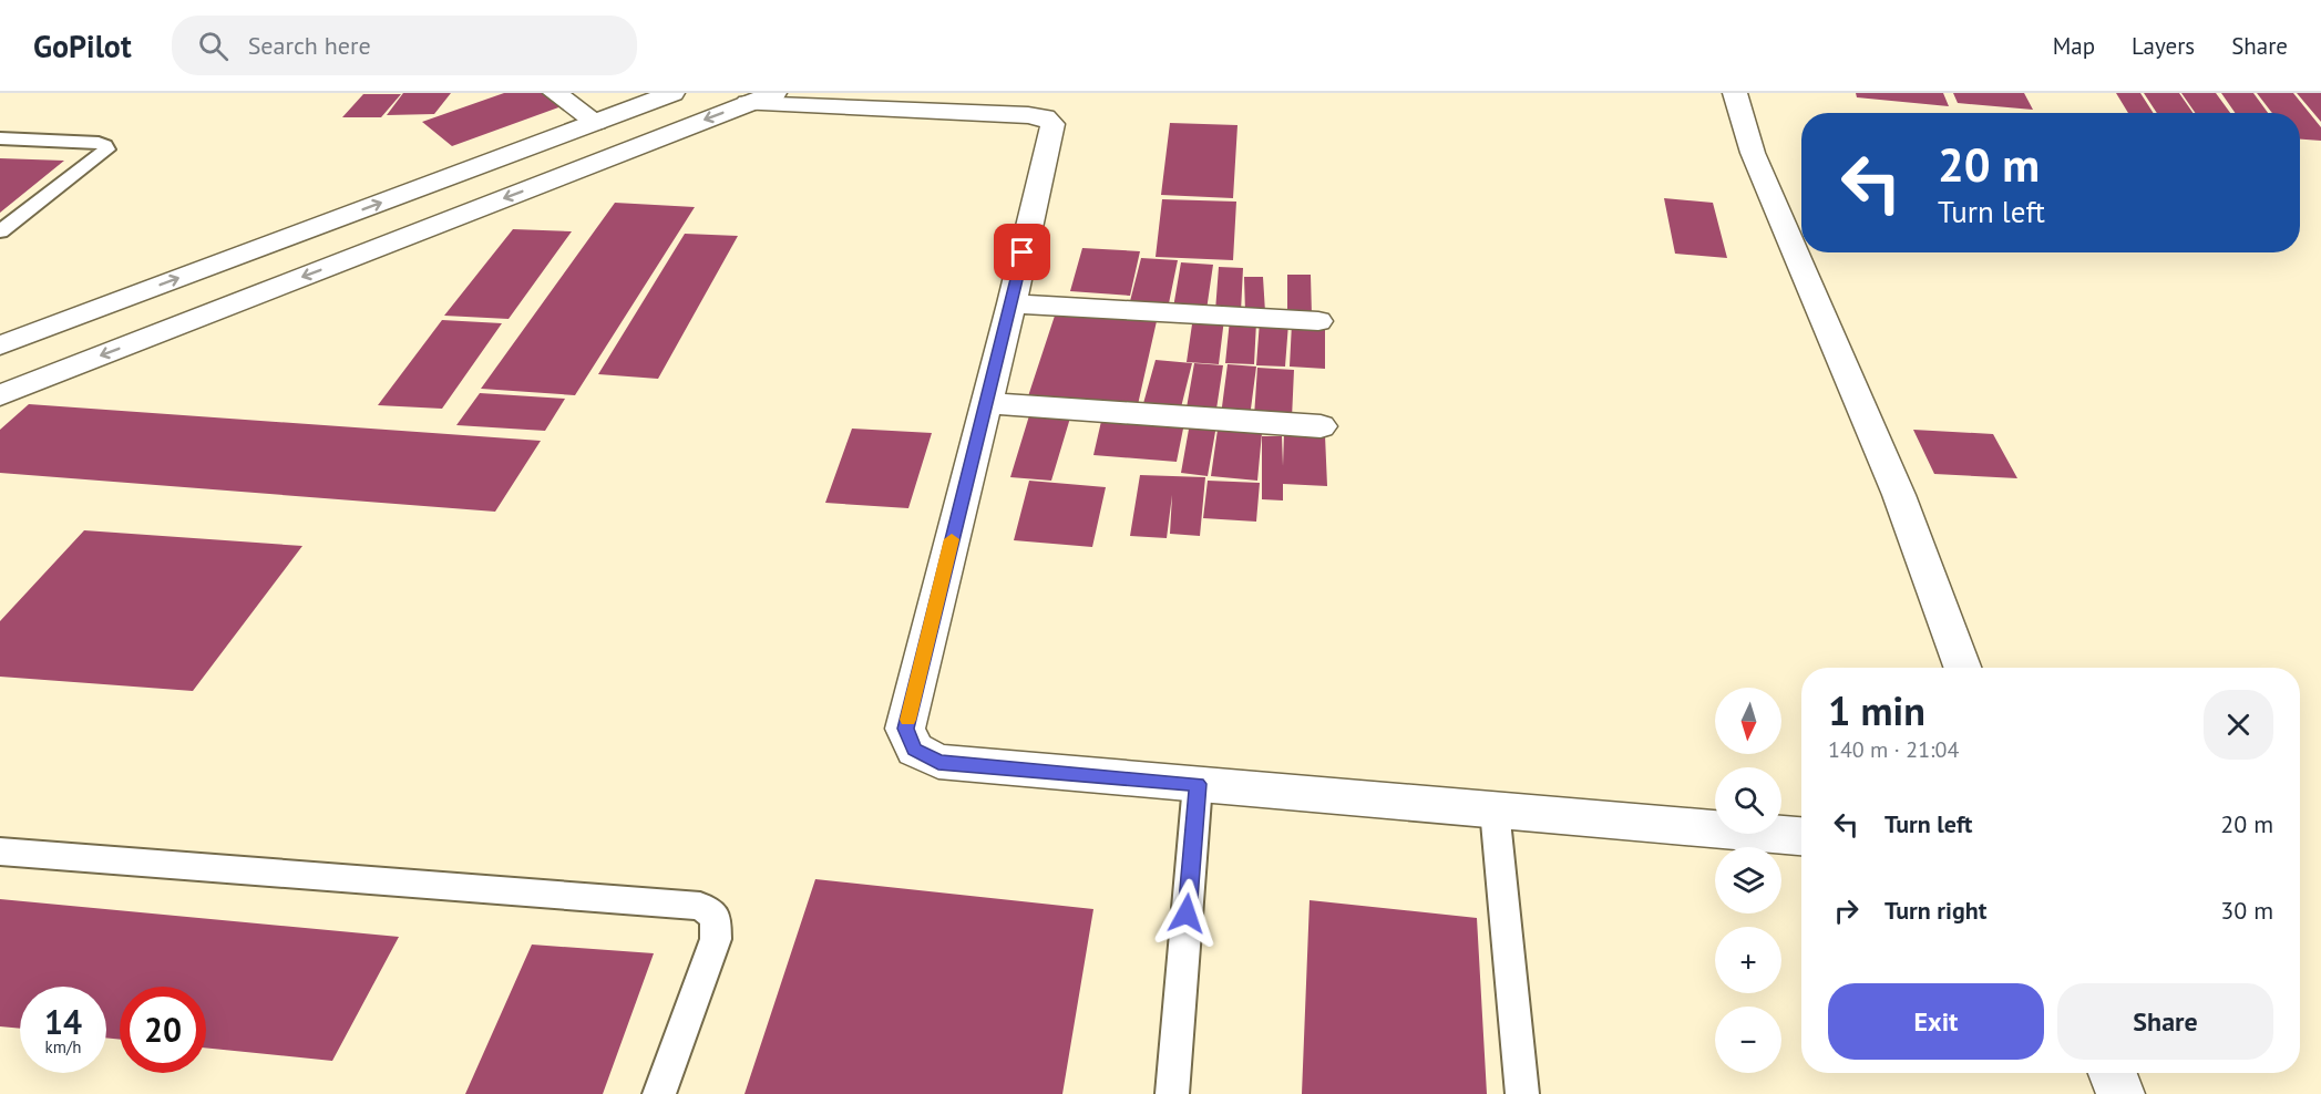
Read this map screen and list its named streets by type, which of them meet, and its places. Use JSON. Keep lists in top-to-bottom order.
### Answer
{
  "north": "bottom",
  "page": {
    "header": "GoPilot",
    "search": "Search here",
    "nav": ["Map", "Layers", "Share"],
    "turn": ["20 m", "Turn left"],
    "heading": ["1 min", "140 m · 21:04"],
    "map_buttons": ["+", "−"],
    "list": [
      {
        "name": "Turn left",
        "value": "20 m"
      },
      {
        "name": "Turn right",
        "value": "30 m"
      }
    ],
    "buttons": ["Exit", "Share"],
    "speed": "14 km/h",
    "limit": "20"
  }
}
